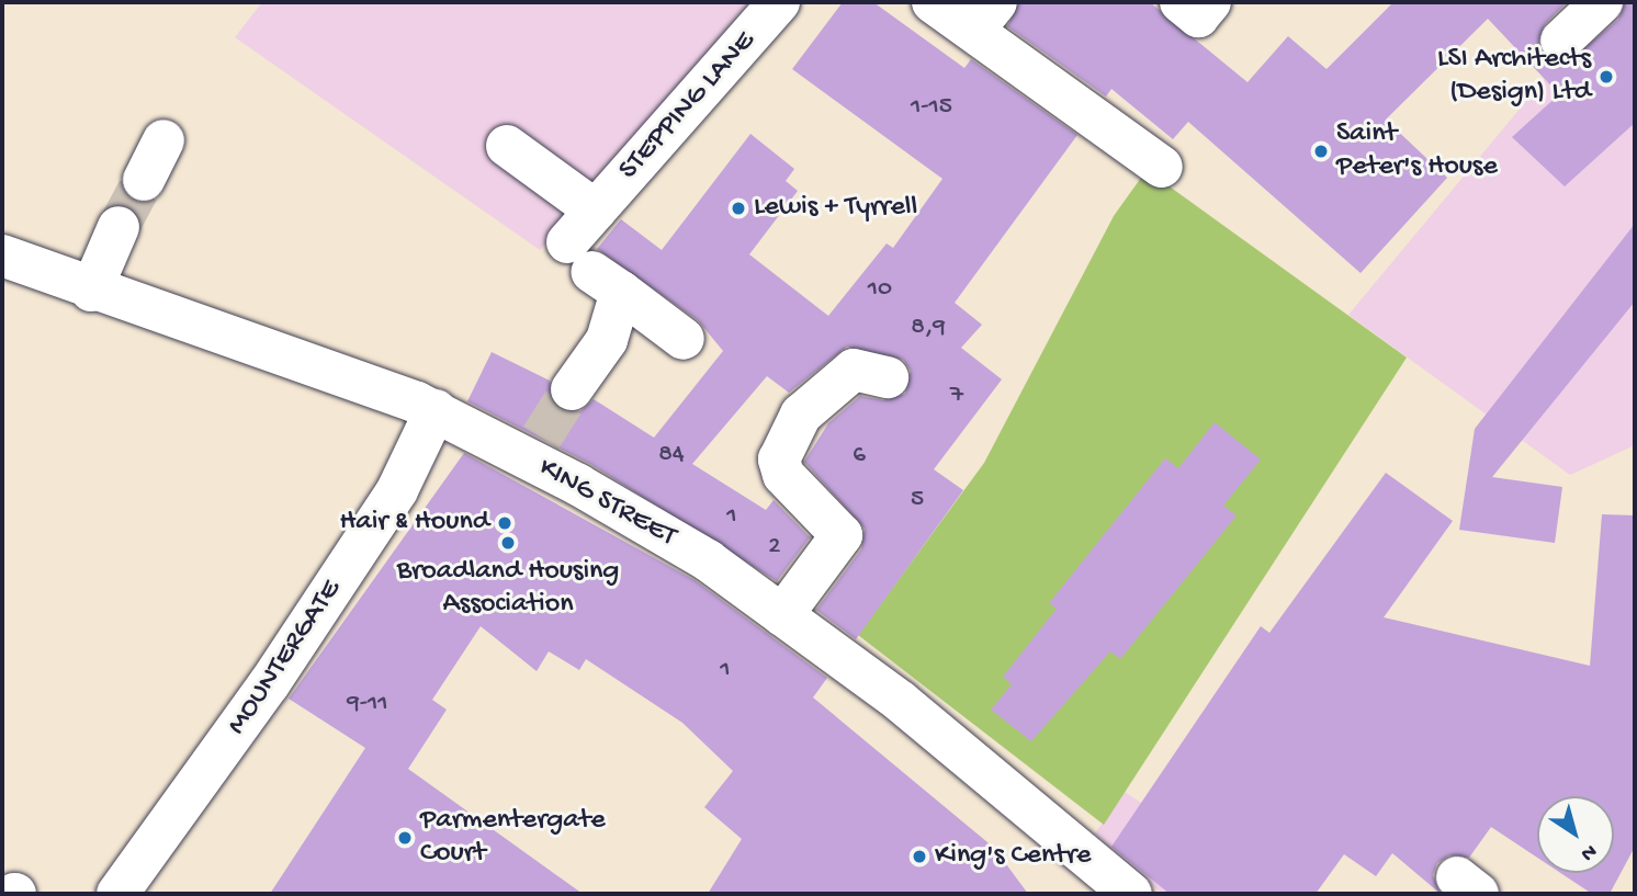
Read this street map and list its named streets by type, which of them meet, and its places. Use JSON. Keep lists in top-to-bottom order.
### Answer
{
  "streets": {
    "street": ["STEPPING LANE", "KING STREET", "MOUNTERGATE"]
  },
  "crossings": [
    ["KING STREET", "MOUNTERGATE"]
  ],
  "places": [
    "LSI Architects (Design) Ltd",
    "Saint Peter's House",
    "Lewis + Tyrrell",
    "Hair & Hound",
    "Broadland Housing Association",
    "Parmentergate Court",
    "King's Centre"
  ],
  "house_numbers": [
    "1-15",
    "10",
    "8,9",
    "7",
    "84",
    "6",
    "5",
    "1",
    "2",
    "1",
    "9-11"
  ],
  "north": "bottom right"
}
